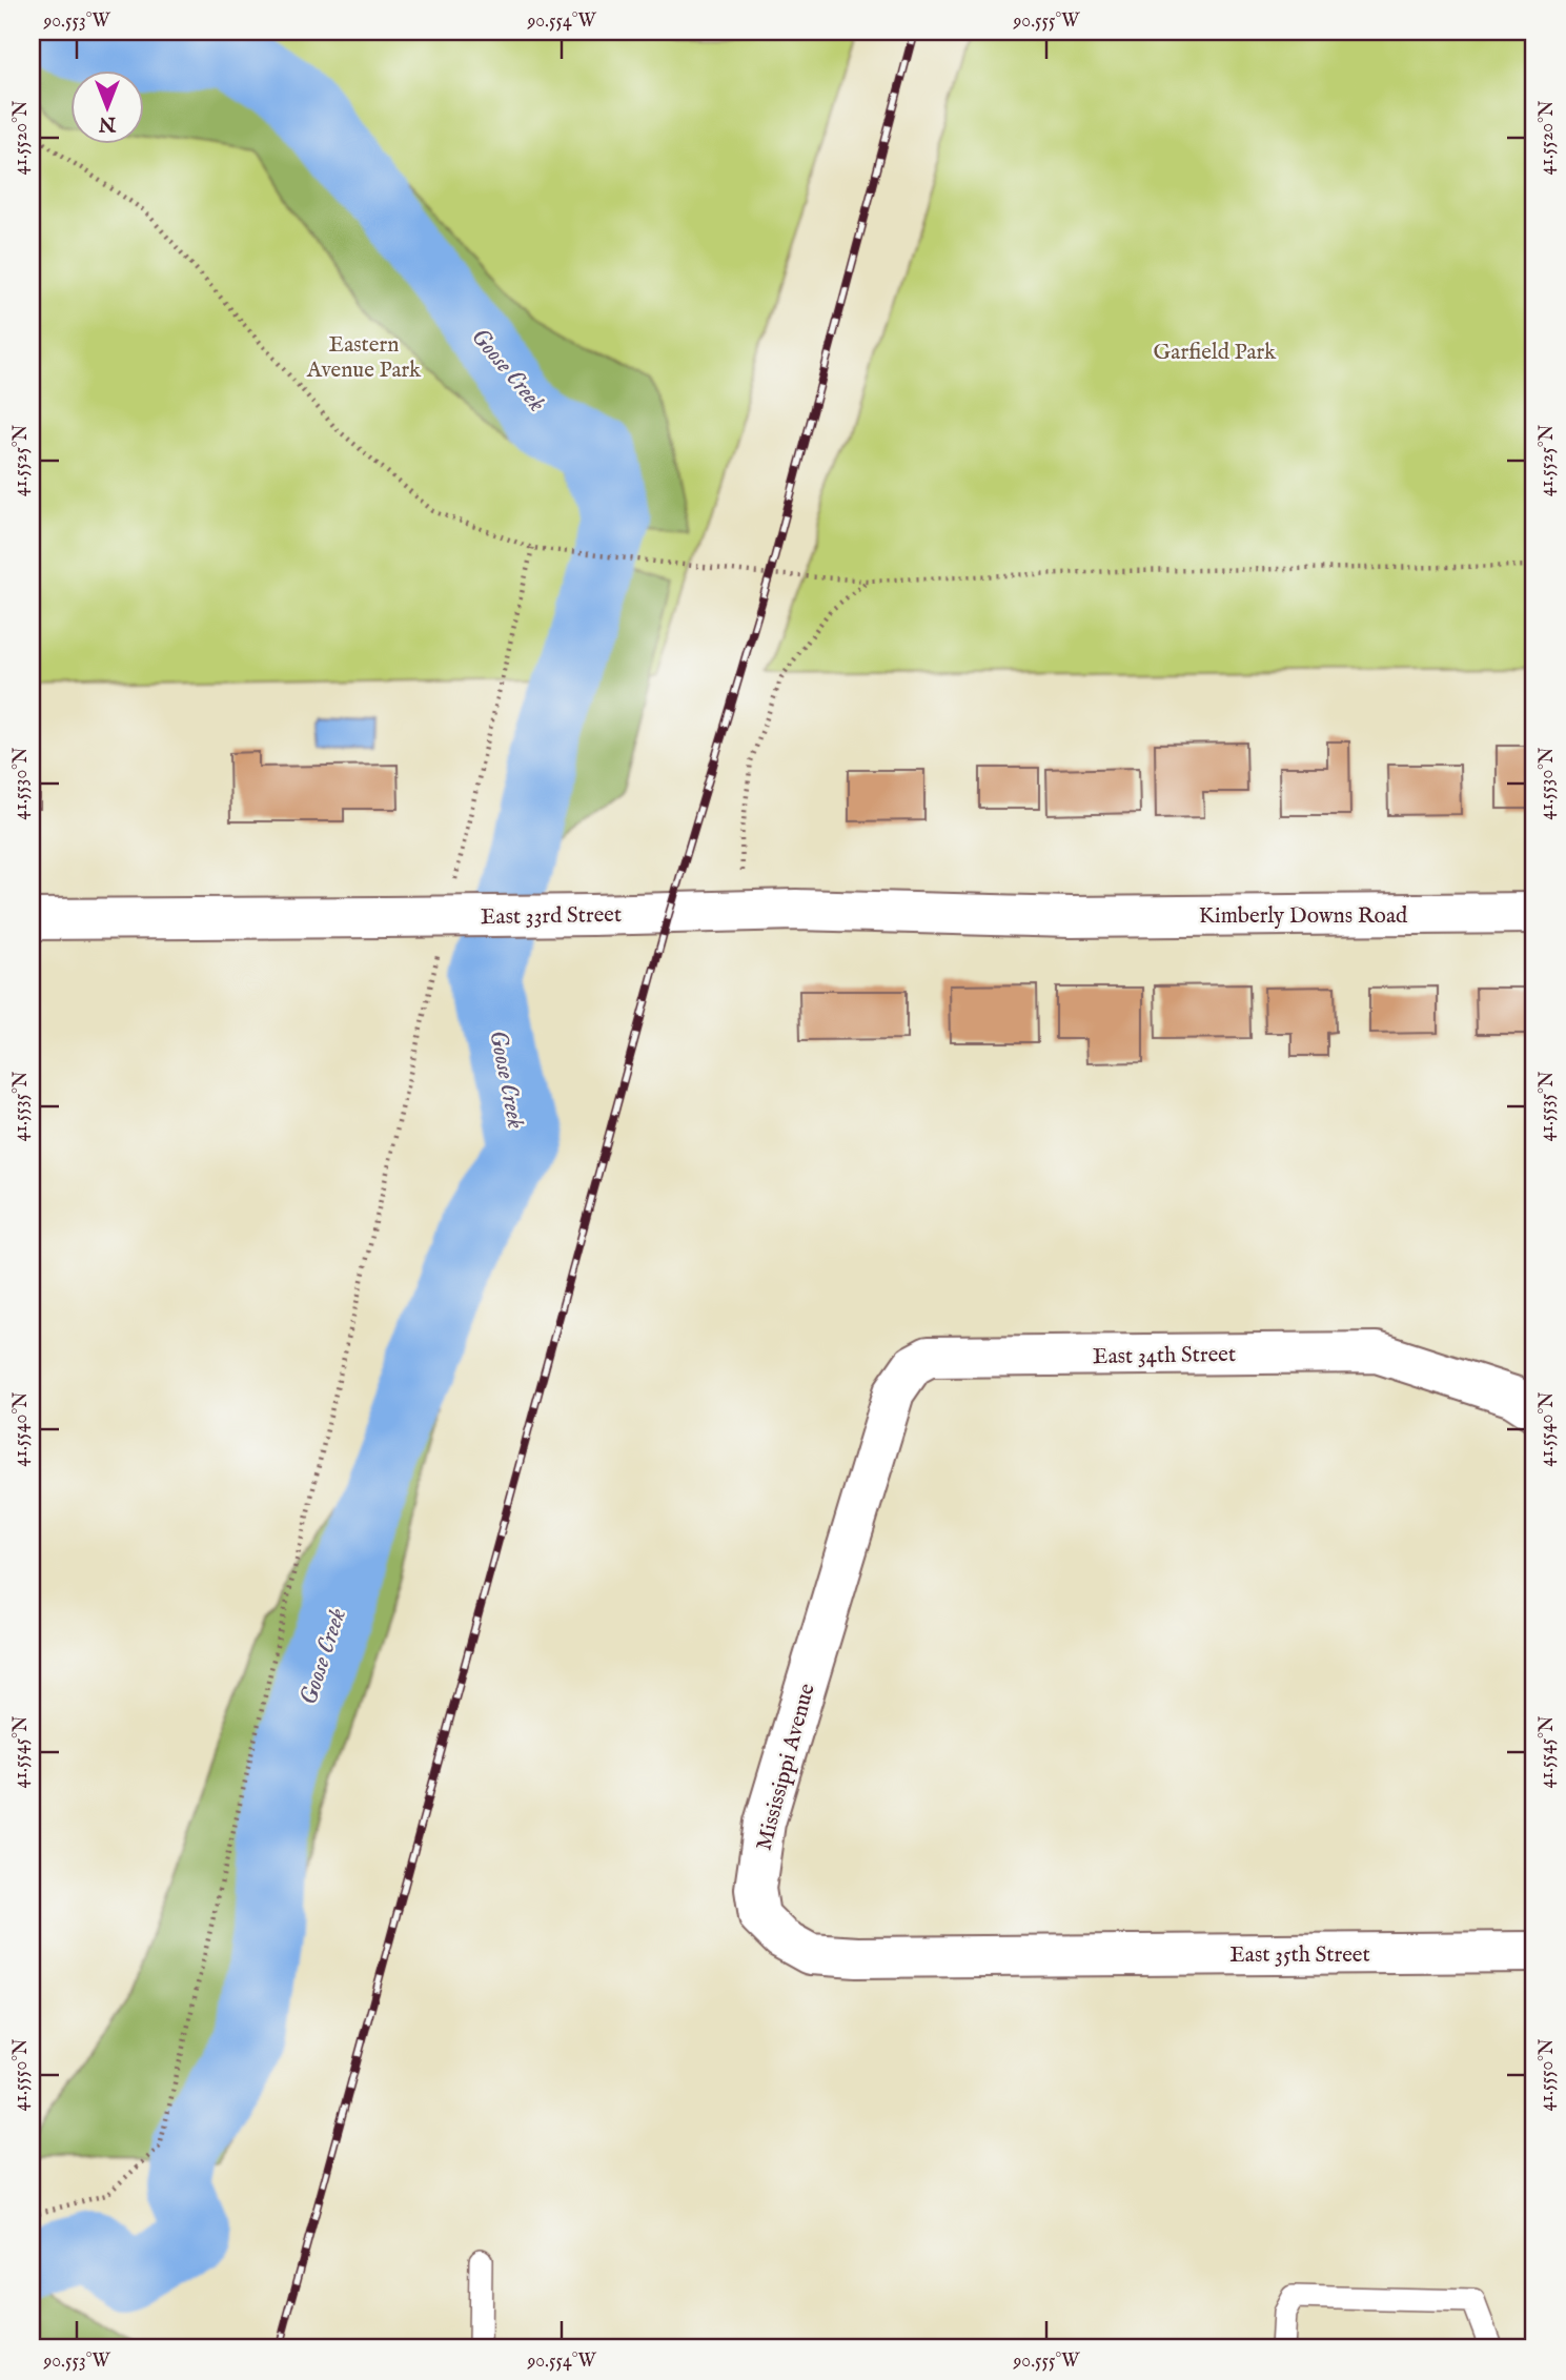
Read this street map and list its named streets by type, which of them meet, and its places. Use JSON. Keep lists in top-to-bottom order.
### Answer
{
  "streets": {
    "street": [
      "East 33rd Street",
      "Kimberly Downs Road",
      "East 34th Street",
      "Mississippi Avenue",
      "East 35th Street"
    ]
  },
  "crossings": [
    ["East 33rd Street", "Kimberly Downs Road"],
    ["East 34th Street", "Mississippi Avenue"],
    ["Mississippi Avenue", "East 35th Street"]
  ],
  "water": ["Goose Creek"],
  "parks": ["Eastern Avenue Park", "Garfield Park"],
  "north": "bottom",
  "coordinates": [
    "90.553°W",
    "90.554°W",
    "90.555°W",
    "41.5520°N",
    "41.5525°N",
    "41.5530°N",
    "41.5535°N",
    "41.5540°N",
    "41.5545°N",
    "41.5550°N"
  ]
}
